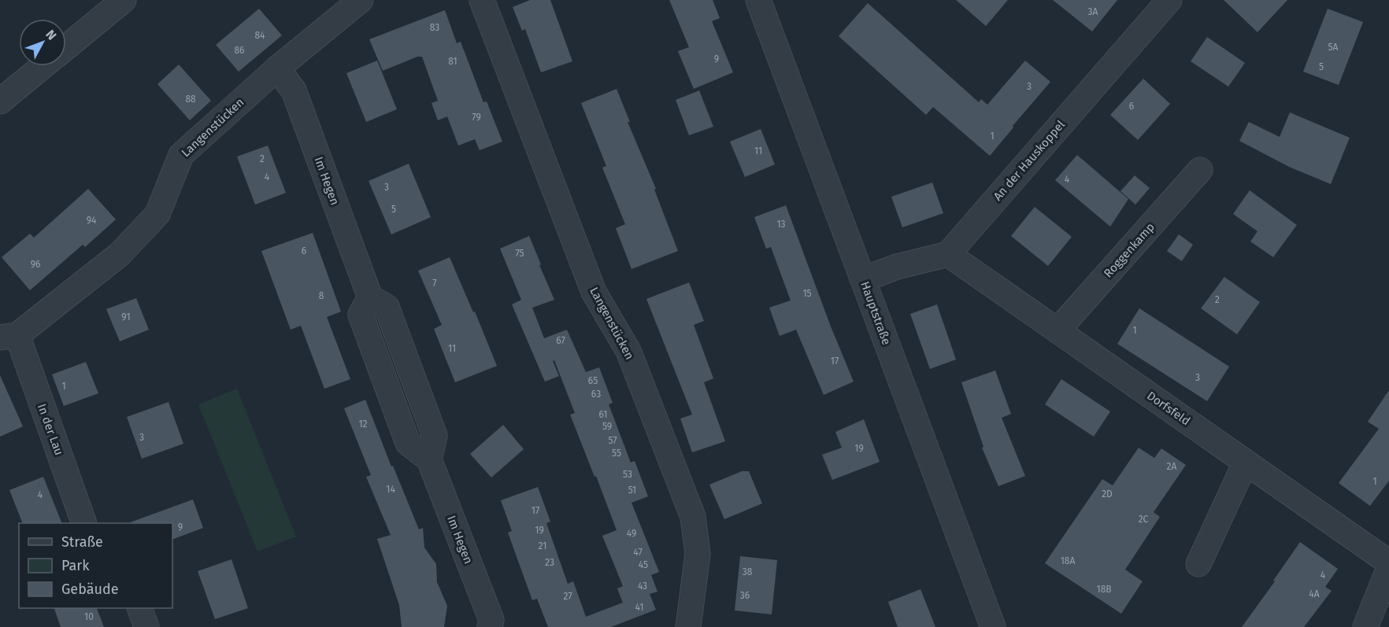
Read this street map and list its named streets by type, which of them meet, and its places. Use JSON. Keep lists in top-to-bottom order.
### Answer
{
  "streets": {
    "street": [
      "Langenstücken",
      "An der Hauskoppel",
      "Im Hegen",
      "Roggenkamp",
      "Hauptstraße",
      "Dorfsfeld",
      "In der Lau"
    ]
  },
  "crossings": [
    ["Langenstücken", "Im Hegen"],
    ["Langenstücken", "In der Lau"],
    ["An der Hauskoppel", "Dorfsfeld"],
    ["Roggenkamp", "Dorfsfeld"]
  ],
  "house_numbers": [
    "3A",
    "83",
    "84",
    "5A",
    "86",
    "9",
    "81",
    "5",
    "3",
    "88",
    "6",
    "79",
    "1",
    "11",
    "2",
    "4",
    "4",
    "3",
    "5",
    "94",
    "13",
    "6",
    "75",
    "96",
    "7",
    "15",
    "8",
    "2",
    "91",
    "1",
    "67",
    "11",
    "17",
    "3",
    "65",
    "1",
    "63",
    "61",
    "12",
    "59",
    "3",
    "57",
    "19",
    "55",
    "2A",
    "53",
    "1",
    "14",
    "51",
    "2D",
    "4",
    "17",
    "2C",
    "9",
    "19",
    "49",
    "21",
    "47",
    "18A",
    "23",
    "45",
    "38",
    "4",
    "43",
    "18B",
    "4A",
    "36",
    "27",
    "41",
    "10"
  ],
  "legend": ["Straße", "Park", "Gebäude"],
  "north": "top right"
}
